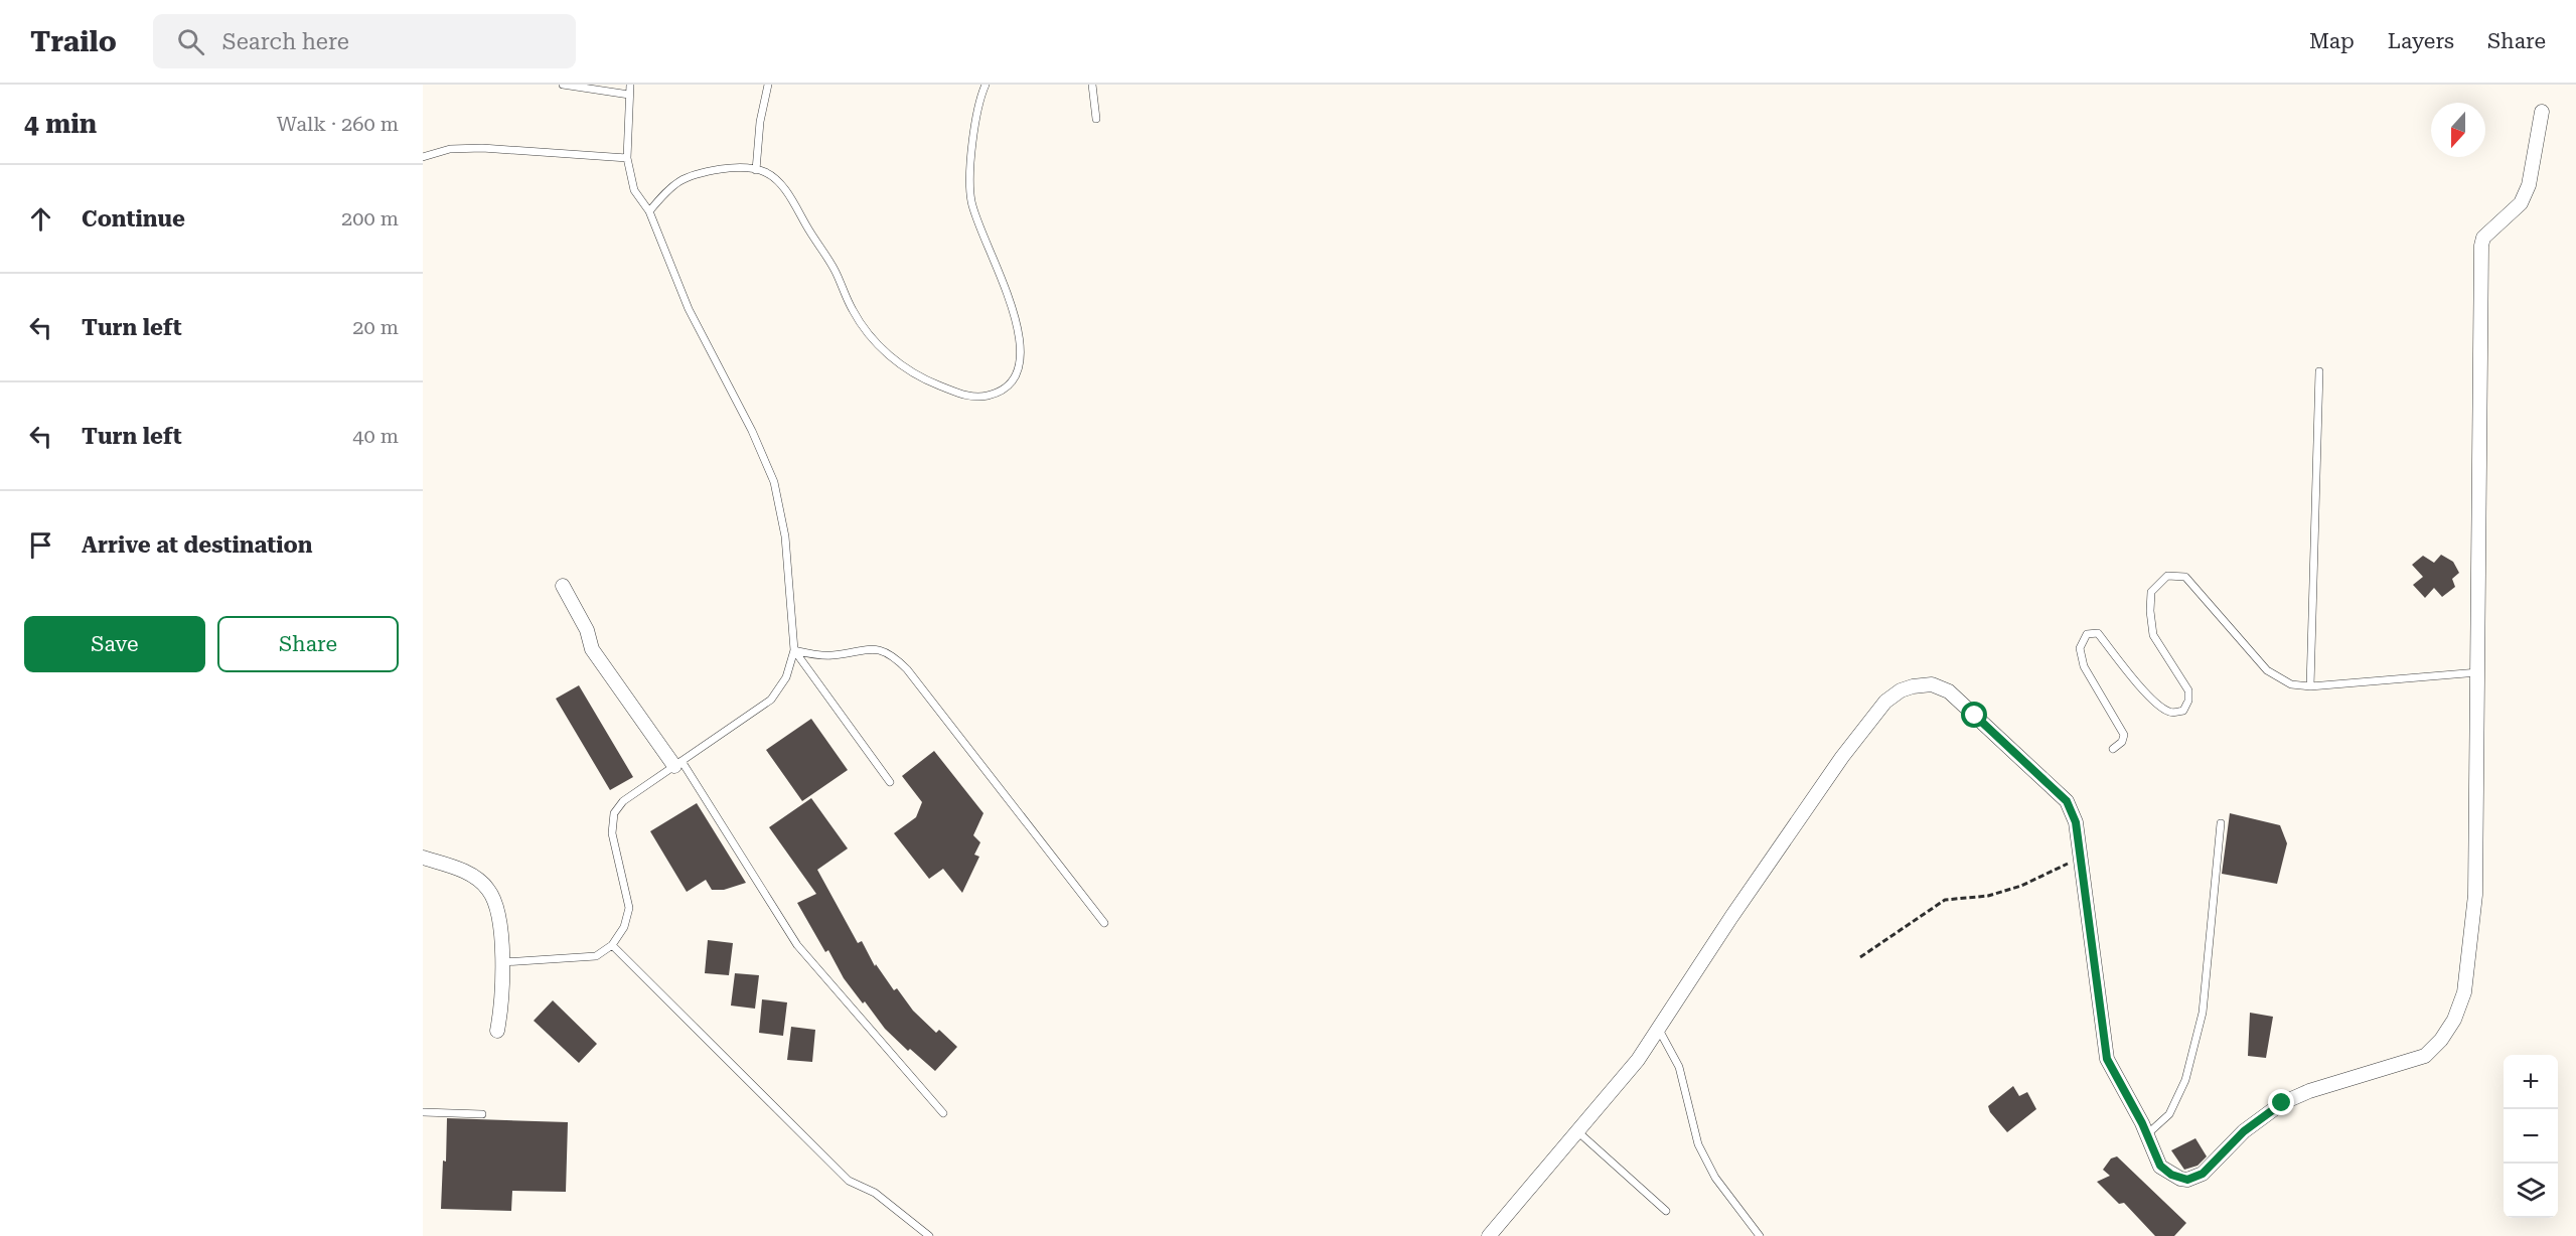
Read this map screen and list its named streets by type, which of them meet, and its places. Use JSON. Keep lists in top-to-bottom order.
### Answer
{
  "north": "bottom",
  "page": {
    "header": "Trailo",
    "search": "Search here",
    "nav": ["Map", "Layers", "Share"],
    "heading": ["4 min", "Walk · 260 m"],
    "list": [
      ["Continue", "200 m"],
      ["Turn left", "20 m"],
      ["Turn left", "40 m"],
      "Arrive at destination"
    ],
    "buttons": ["Save", "Share"],
    "map_buttons": ["+", "−"]
  }
}
